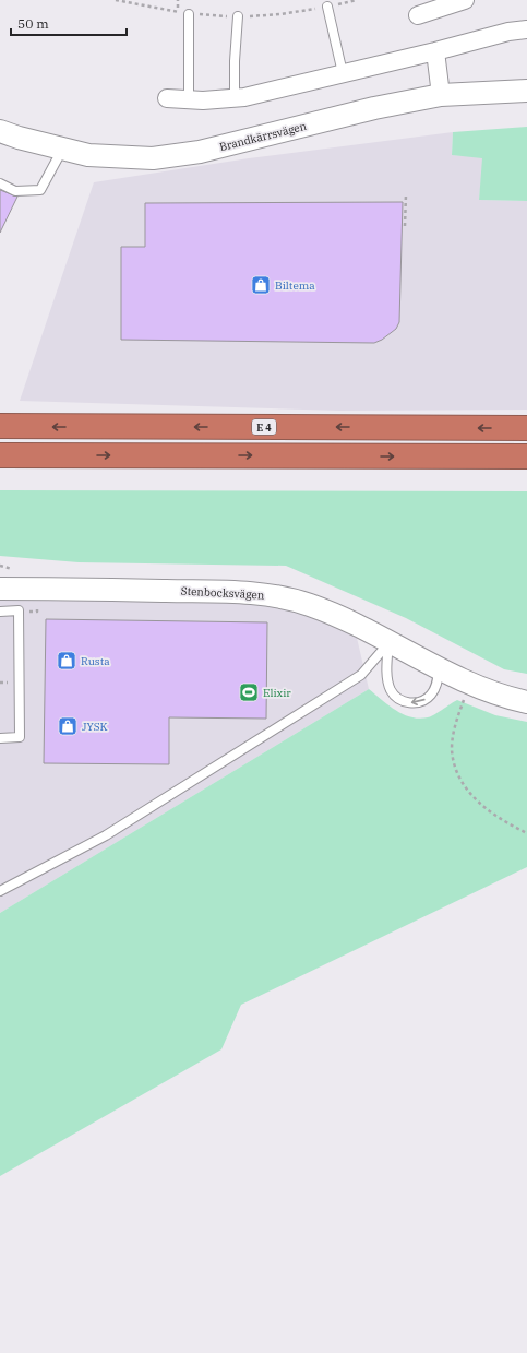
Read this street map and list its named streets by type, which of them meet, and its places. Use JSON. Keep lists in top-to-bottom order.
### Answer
{
  "streets": {
    "highway": ["E 4"],
    "street": ["Brandkärrsvägen", "Stenbocksvägen"]
  },
  "places": {
    "shop": ["Biltema", "Rusta", "JYSK"],
    "sports": ["Elixir"]
  },
  "scale_bar": "50 m"
}
